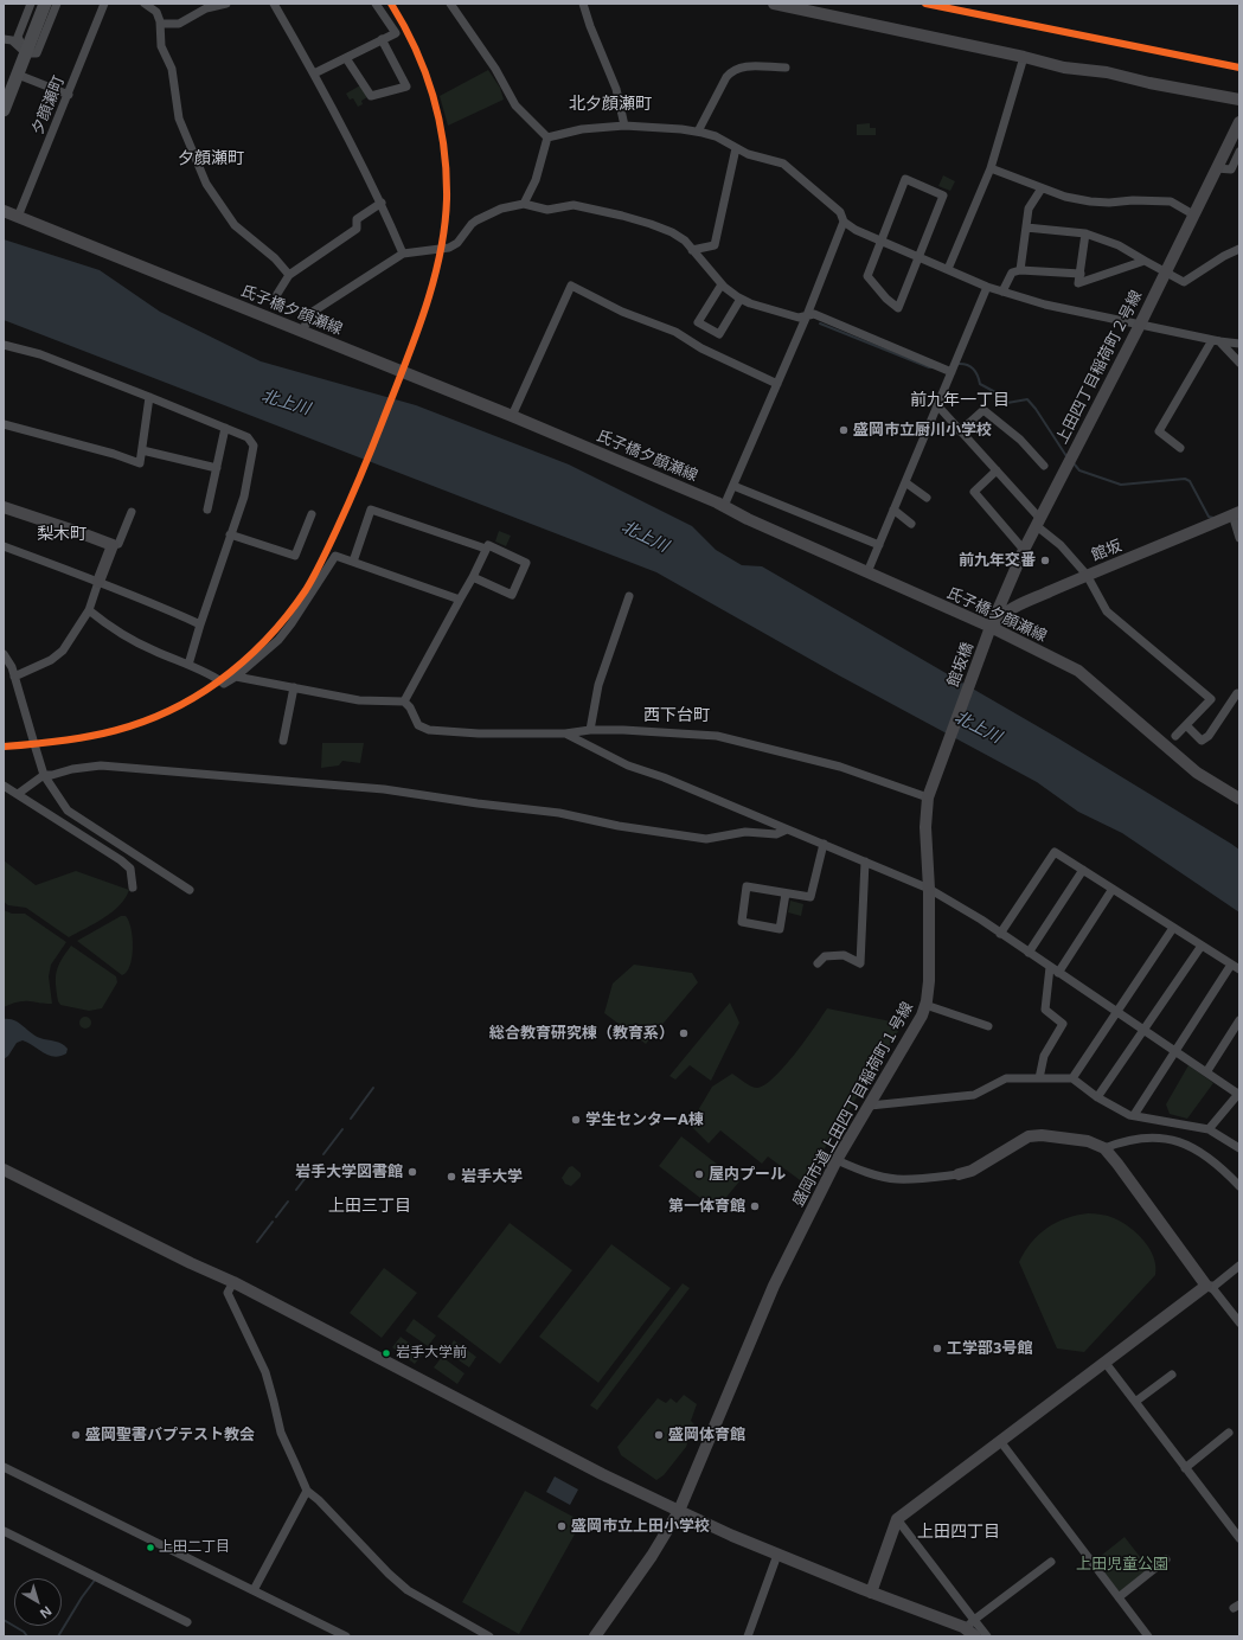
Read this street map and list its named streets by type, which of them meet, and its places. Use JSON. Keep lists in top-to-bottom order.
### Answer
{
  "streets": {
    "street": [
      "夕顔瀬町",
      "氏子橋夕顔瀬線",
      "上田四丁目稲荷町２号線",
      "館坂",
      "館坂橋",
      "盛岡市道上田四丁目稲荷町１号線"
    ]
  },
  "crossings": [
    ["夕顔瀬町", "氏子橋夕顔瀬線"],
    ["氏子橋夕顔瀬線", "上田四丁目稲荷町２号線"],
    ["氏子橋夕顔瀬線", "館坂"],
    ["氏子橋夕顔瀬線", "館坂橋"],
    ["上田四丁目稲荷町２号線", "館坂"],
    ["上田四丁目稲荷町２号線", "館坂橋"],
    ["館坂", "館坂橋"],
    ["館坂橋", "盛岡市道上田四丁目稲荷町１号線"]
  ],
  "districts": [
    "北夕顔瀬町",
    "夕顔瀬町",
    "前九年一丁目",
    "梨木町",
    "西下台町",
    "上田三丁目",
    "上田四丁目"
  ],
  "water": ["北上川"],
  "parks": ["上田児童公園"],
  "places": [
    "盛岡市立厨川小学校",
    "前九年交番",
    "総合教育研究棟（教育系）",
    "学生センターA棟",
    "岩手大学図書館",
    "屋内プール",
    "岩手大学",
    "第一体育館",
    "工学部3号館",
    "岩手大学前",
    "盛岡聖書バプテスト教会",
    "盛岡体育館",
    "盛岡市立上田小学校",
    "上田二丁目"
  ],
  "north": "bottom right"
}
